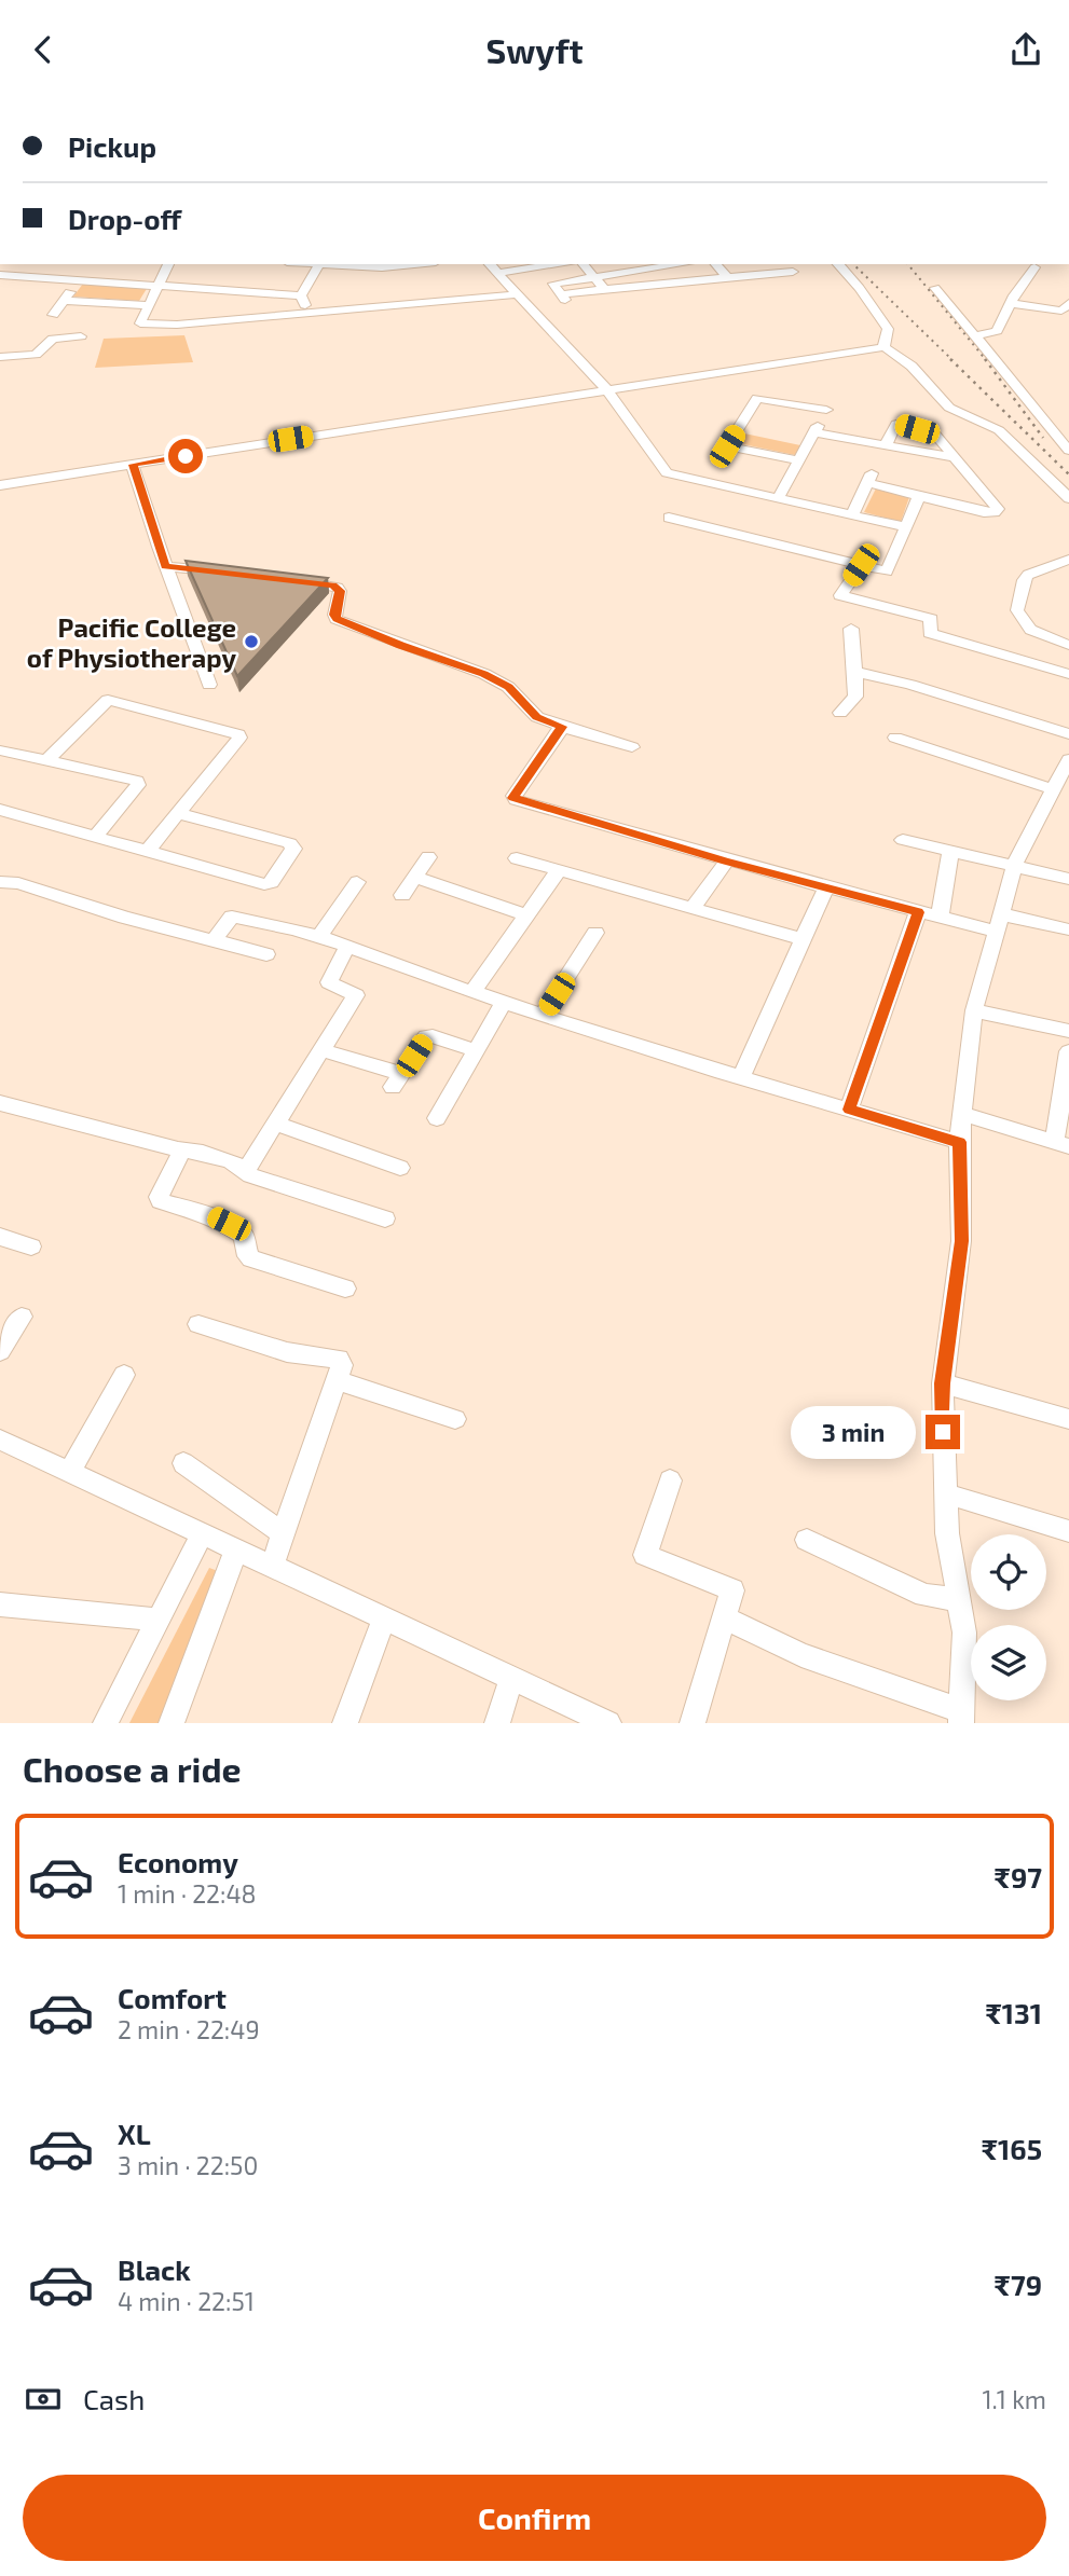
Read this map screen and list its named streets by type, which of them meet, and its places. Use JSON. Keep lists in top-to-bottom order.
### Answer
{
  "places": ["Pacific College of Physiotherapy"],
  "page": {
    "header": "Swyft",
    "banner": ["Pickup", "Drop-off"],
    "bubble": "3 min",
    "heading": "Choose a ride",
    "list": [
      {
        "name": "Economy",
        "note": "1 min · 22:48",
        "value": "₹97"
      },
      {
        "name": "Comfort",
        "note": "2 min · 22:49",
        "value": "₹131"
      },
      {
        "name": "XL",
        "note": "3 min · 22:50",
        "value": "₹165"
      },
      {
        "name": "Black",
        "note": "4 min · 22:51",
        "value": "₹79"
      }
    ],
    "pay": ["Cash", "1.1 km"],
    "buttons": "Confirm"
  }
}
